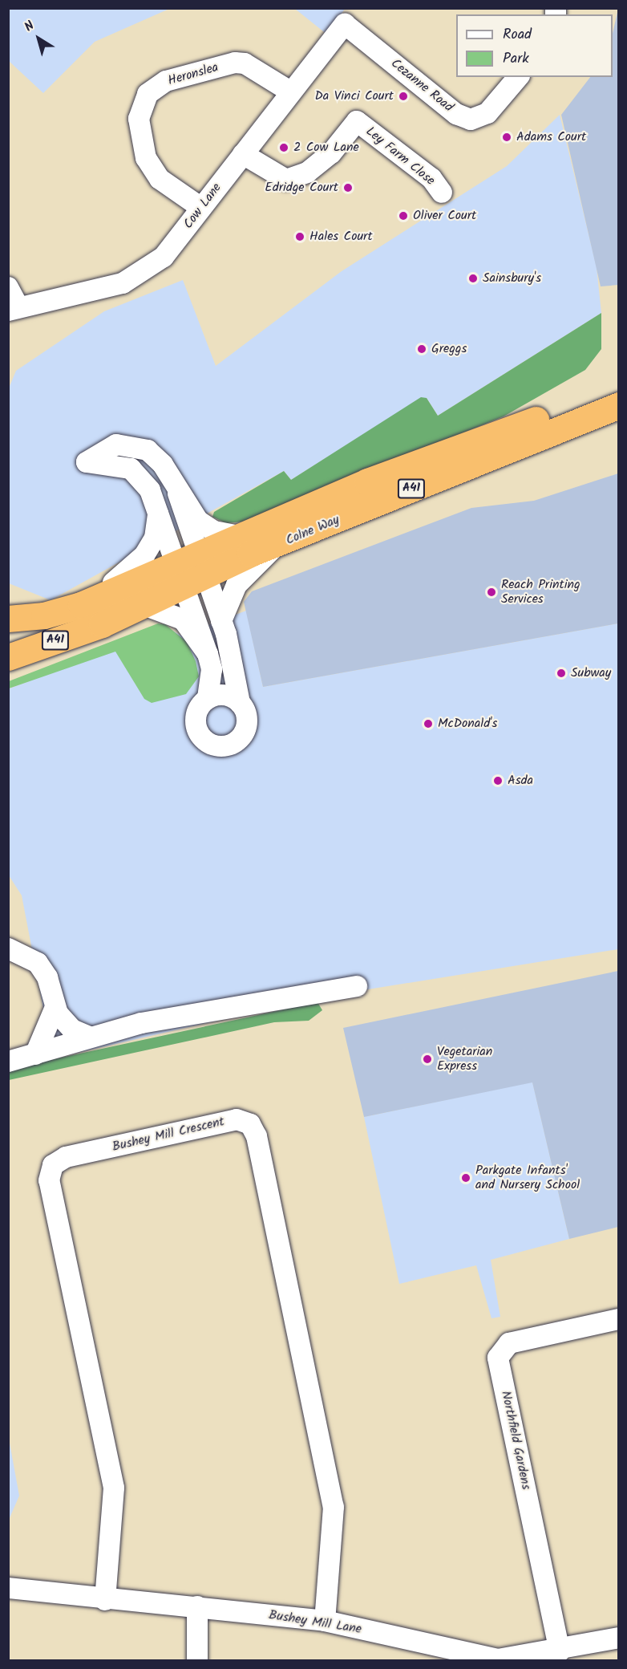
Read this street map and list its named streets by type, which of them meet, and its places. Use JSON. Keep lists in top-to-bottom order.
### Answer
{
  "streets": {
    "highway": ["A41", "Colne Way"],
    "street": [
      "Heronslea",
      "Cezanne Road",
      "Ley Farm Close",
      "Cow Lane",
      "Bushey Mill Crescent",
      "Northfield Gardens",
      "Bushey Mill Lane"
    ]
  },
  "crossings": [
    ["Heronslea", "Cow Lane"],
    ["Cezanne Road", "Cow Lane"],
    ["Ley Farm Close", "Cow Lane"],
    ["Bushey Mill Crescent", "Bushey Mill Lane"],
    ["Northfield Gardens", "Bushey Mill Lane"]
  ],
  "places": [
    "Da Vinci Court",
    "Adams Court",
    "2 Cow Lane",
    "Edridge Court",
    "Oliver Court",
    "Hales Court",
    "Sainsbury's",
    "Greggs",
    "Reach Printing Services",
    "Subway",
    "McDonald's",
    "Asda",
    "Vegetarian Express",
    "Parkgate Infants' and Nursery School"
  ],
  "legend": ["Road", "Park"],
  "north": "top left"
}
